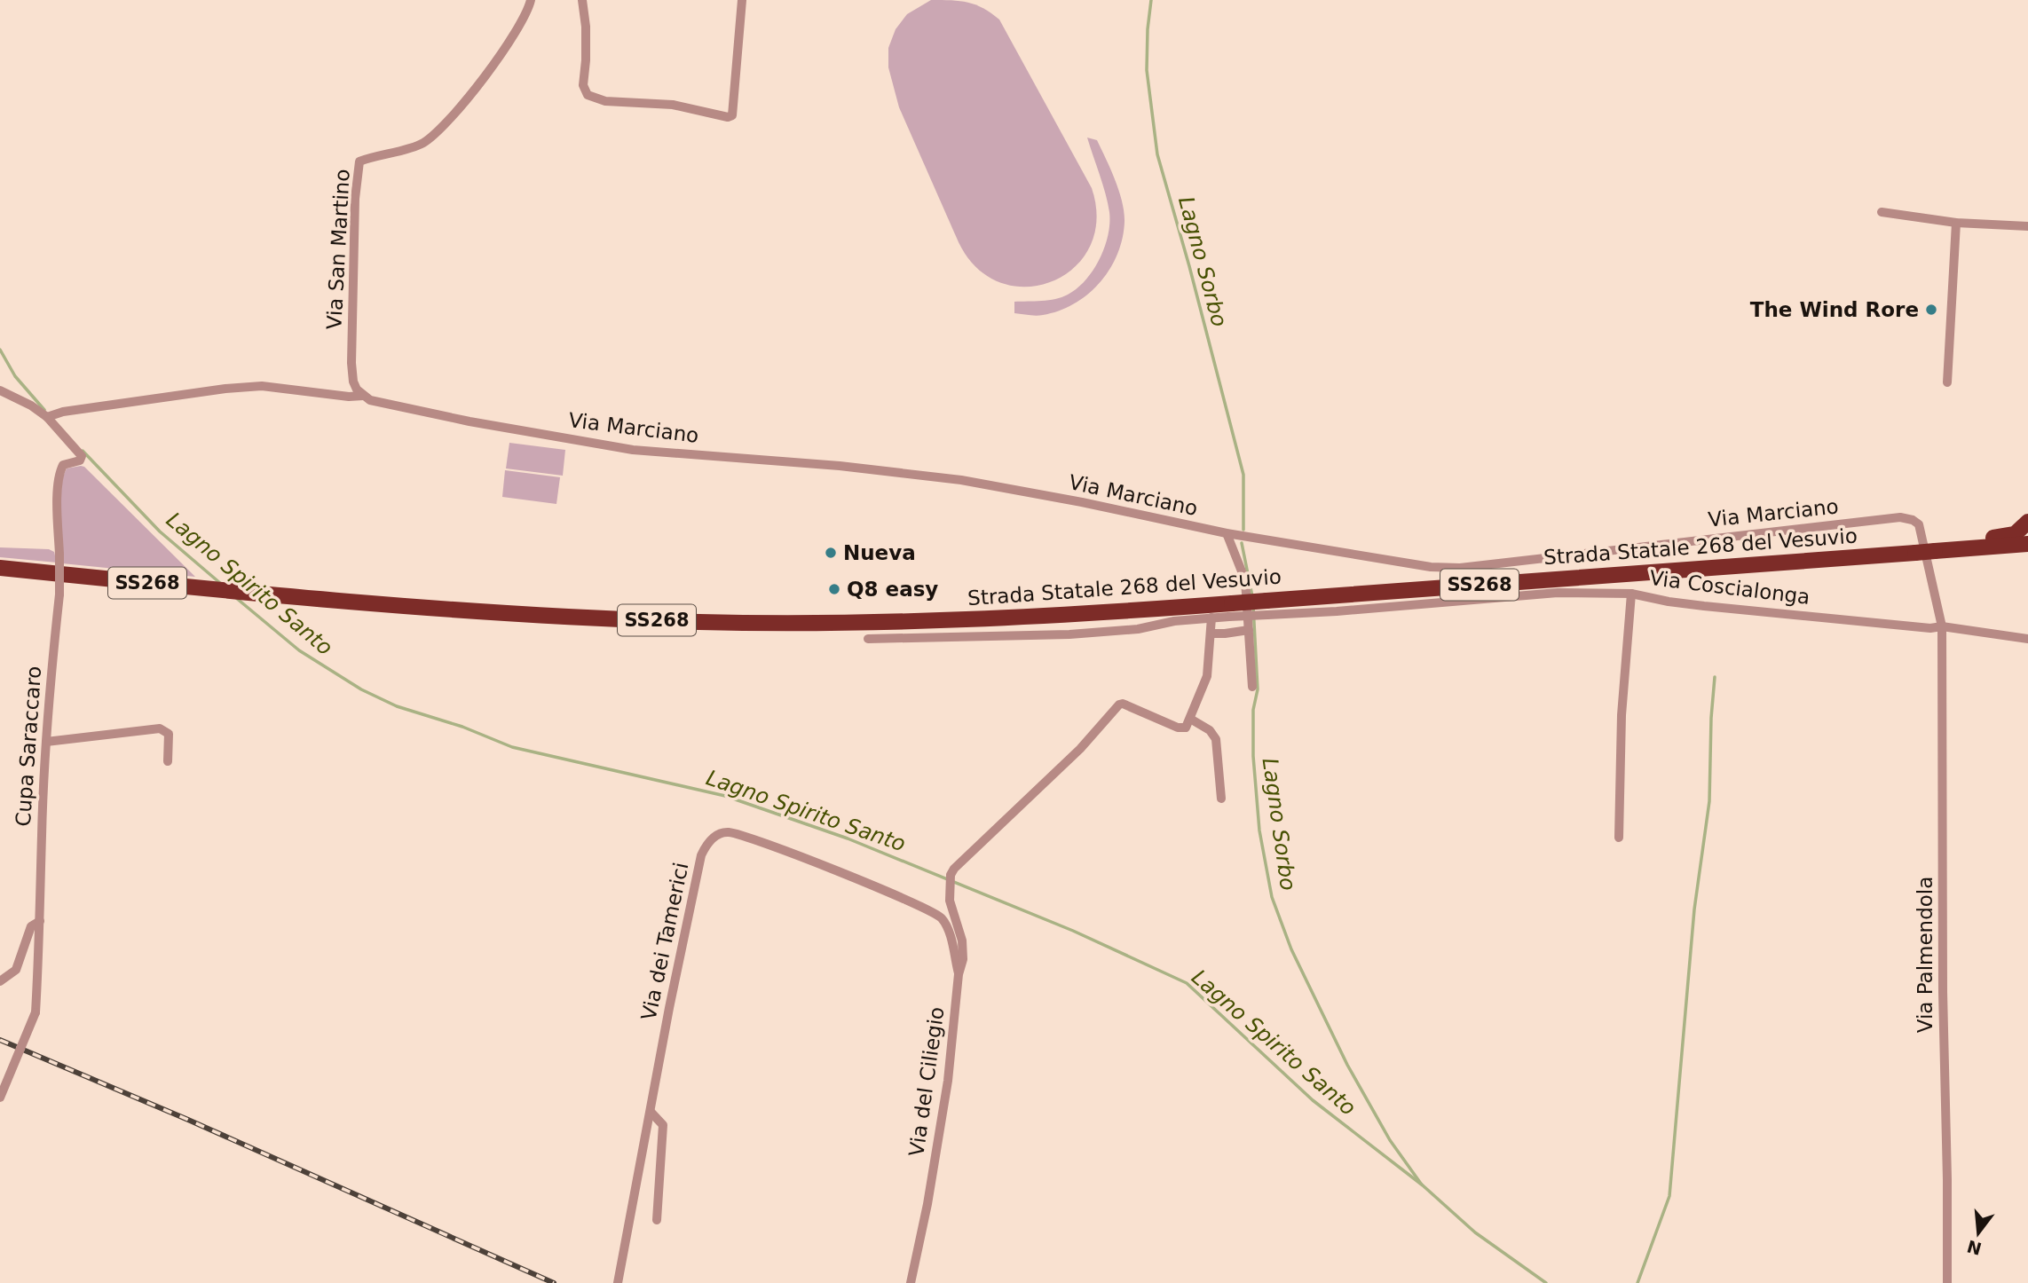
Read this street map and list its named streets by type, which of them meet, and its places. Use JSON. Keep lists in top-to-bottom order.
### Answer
{
  "streets": {
    "highway": ["Strada Statale 268 del Vesuvio", "SS268"],
    "street": [
      "Via San Martino",
      "Via Marciano",
      "Via Coscialonga",
      "Cupa Saraccaro",
      "Via dei Tamerici",
      "Via Palmendola",
      "Via del Ciliegio"
    ]
  },
  "crossings": [
    ["Via San Martino", "Via Marciano"],
    ["Via Marciano", "Cupa Saraccaro"],
    ["Via Marciano", "Via Palmendola"],
    ["Strada Statale 268 del Vesuvio", "SS268"],
    ["Strada Statale 268 del Vesuvio", "Via Coscialonga"],
    ["Via Coscialonga", "Via Palmendola"],
    ["Via dei Tamerici", "Via del Ciliegio"]
  ],
  "water": ["Lagno Sorbo", "Lagno Spirito Santo"],
  "places": ["The Wind Rore", "Nueva", "Q8 easy"],
  "north": "bottom"
}
